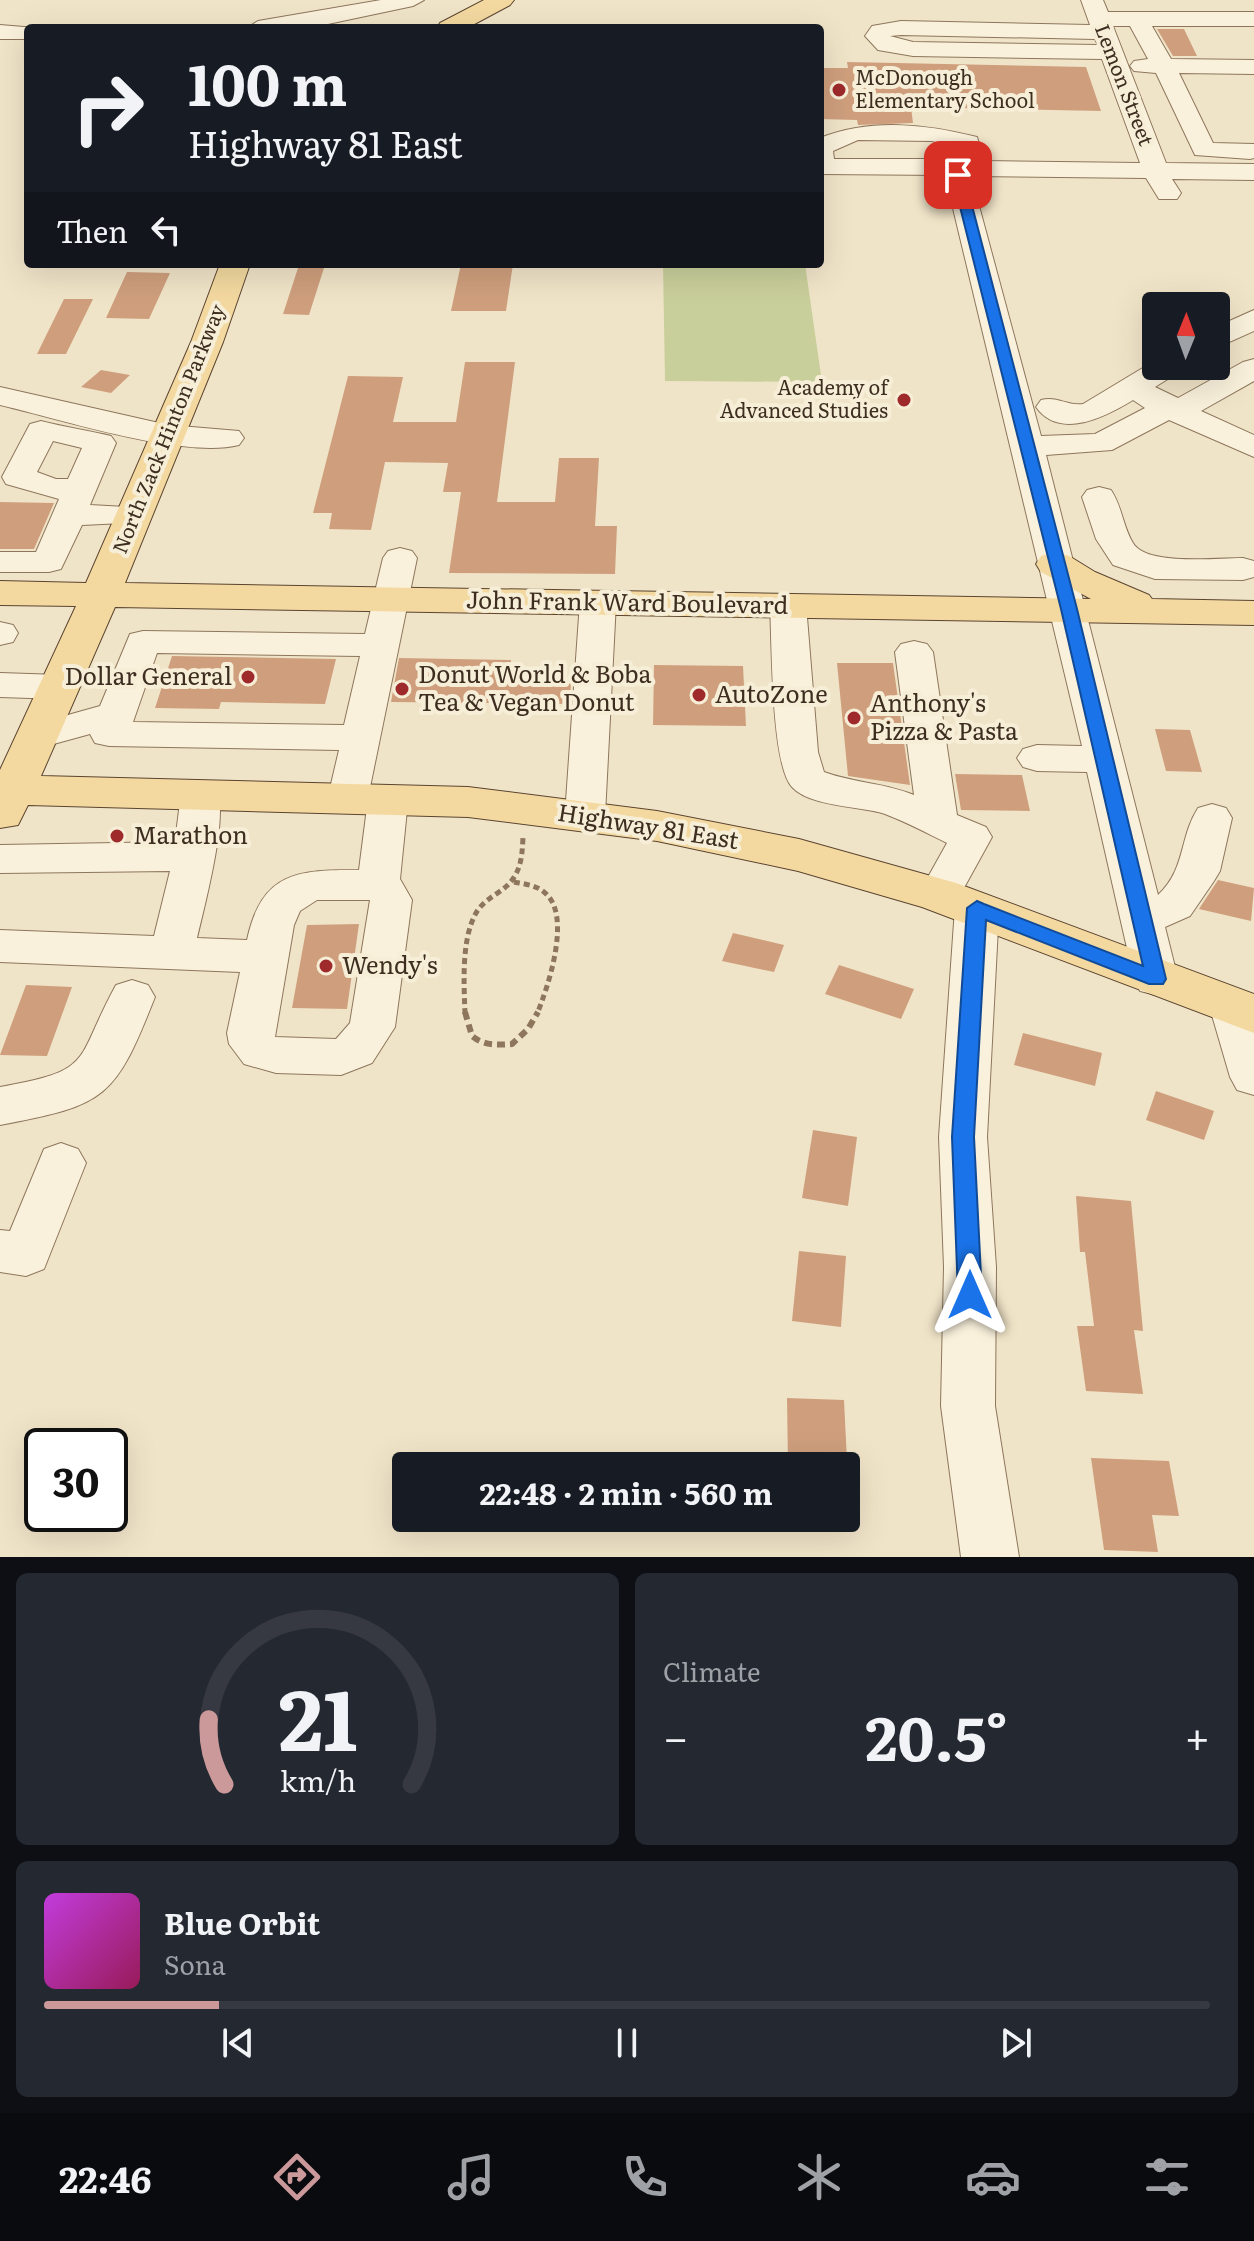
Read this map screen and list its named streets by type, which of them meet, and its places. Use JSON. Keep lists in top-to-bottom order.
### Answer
{
  "streets": {
    "main road": ["North Zack Hinton Parkway", "John Frank Ward Boulevard", "Highway 81 East"],
    "street": ["Lemon Street"]
  },
  "crossings": [
    ["North Zack Hinton Parkway", "John Frank Ward Boulevard"],
    ["North Zack Hinton Parkway", "Highway 81 East"]
  ],
  "places": [
    "McDonough Elementary School",
    "Academy of Advanced Studies",
    "Dollar General",
    "Donut World & Boba Tea & Vegan Donut",
    "AutoZone",
    "Anthony's Pizza & Pasta",
    "Marathon",
    "Wendy's"
  ],
  "north": "top",
  "page": {
    "turn": ["100 m", "Highway 81 East"],
    "then": "Then",
    "limit": "30",
    "trip": "22:48 · 2 min · 560 m",
    "tile": "Climate",
    "heat": ["−", "20.5°", "+"],
    "song": ["Blue Orbit", "Sona"],
    "tabs": "22:46",
    "gauge": ["21", "km/h"]
  }
}
